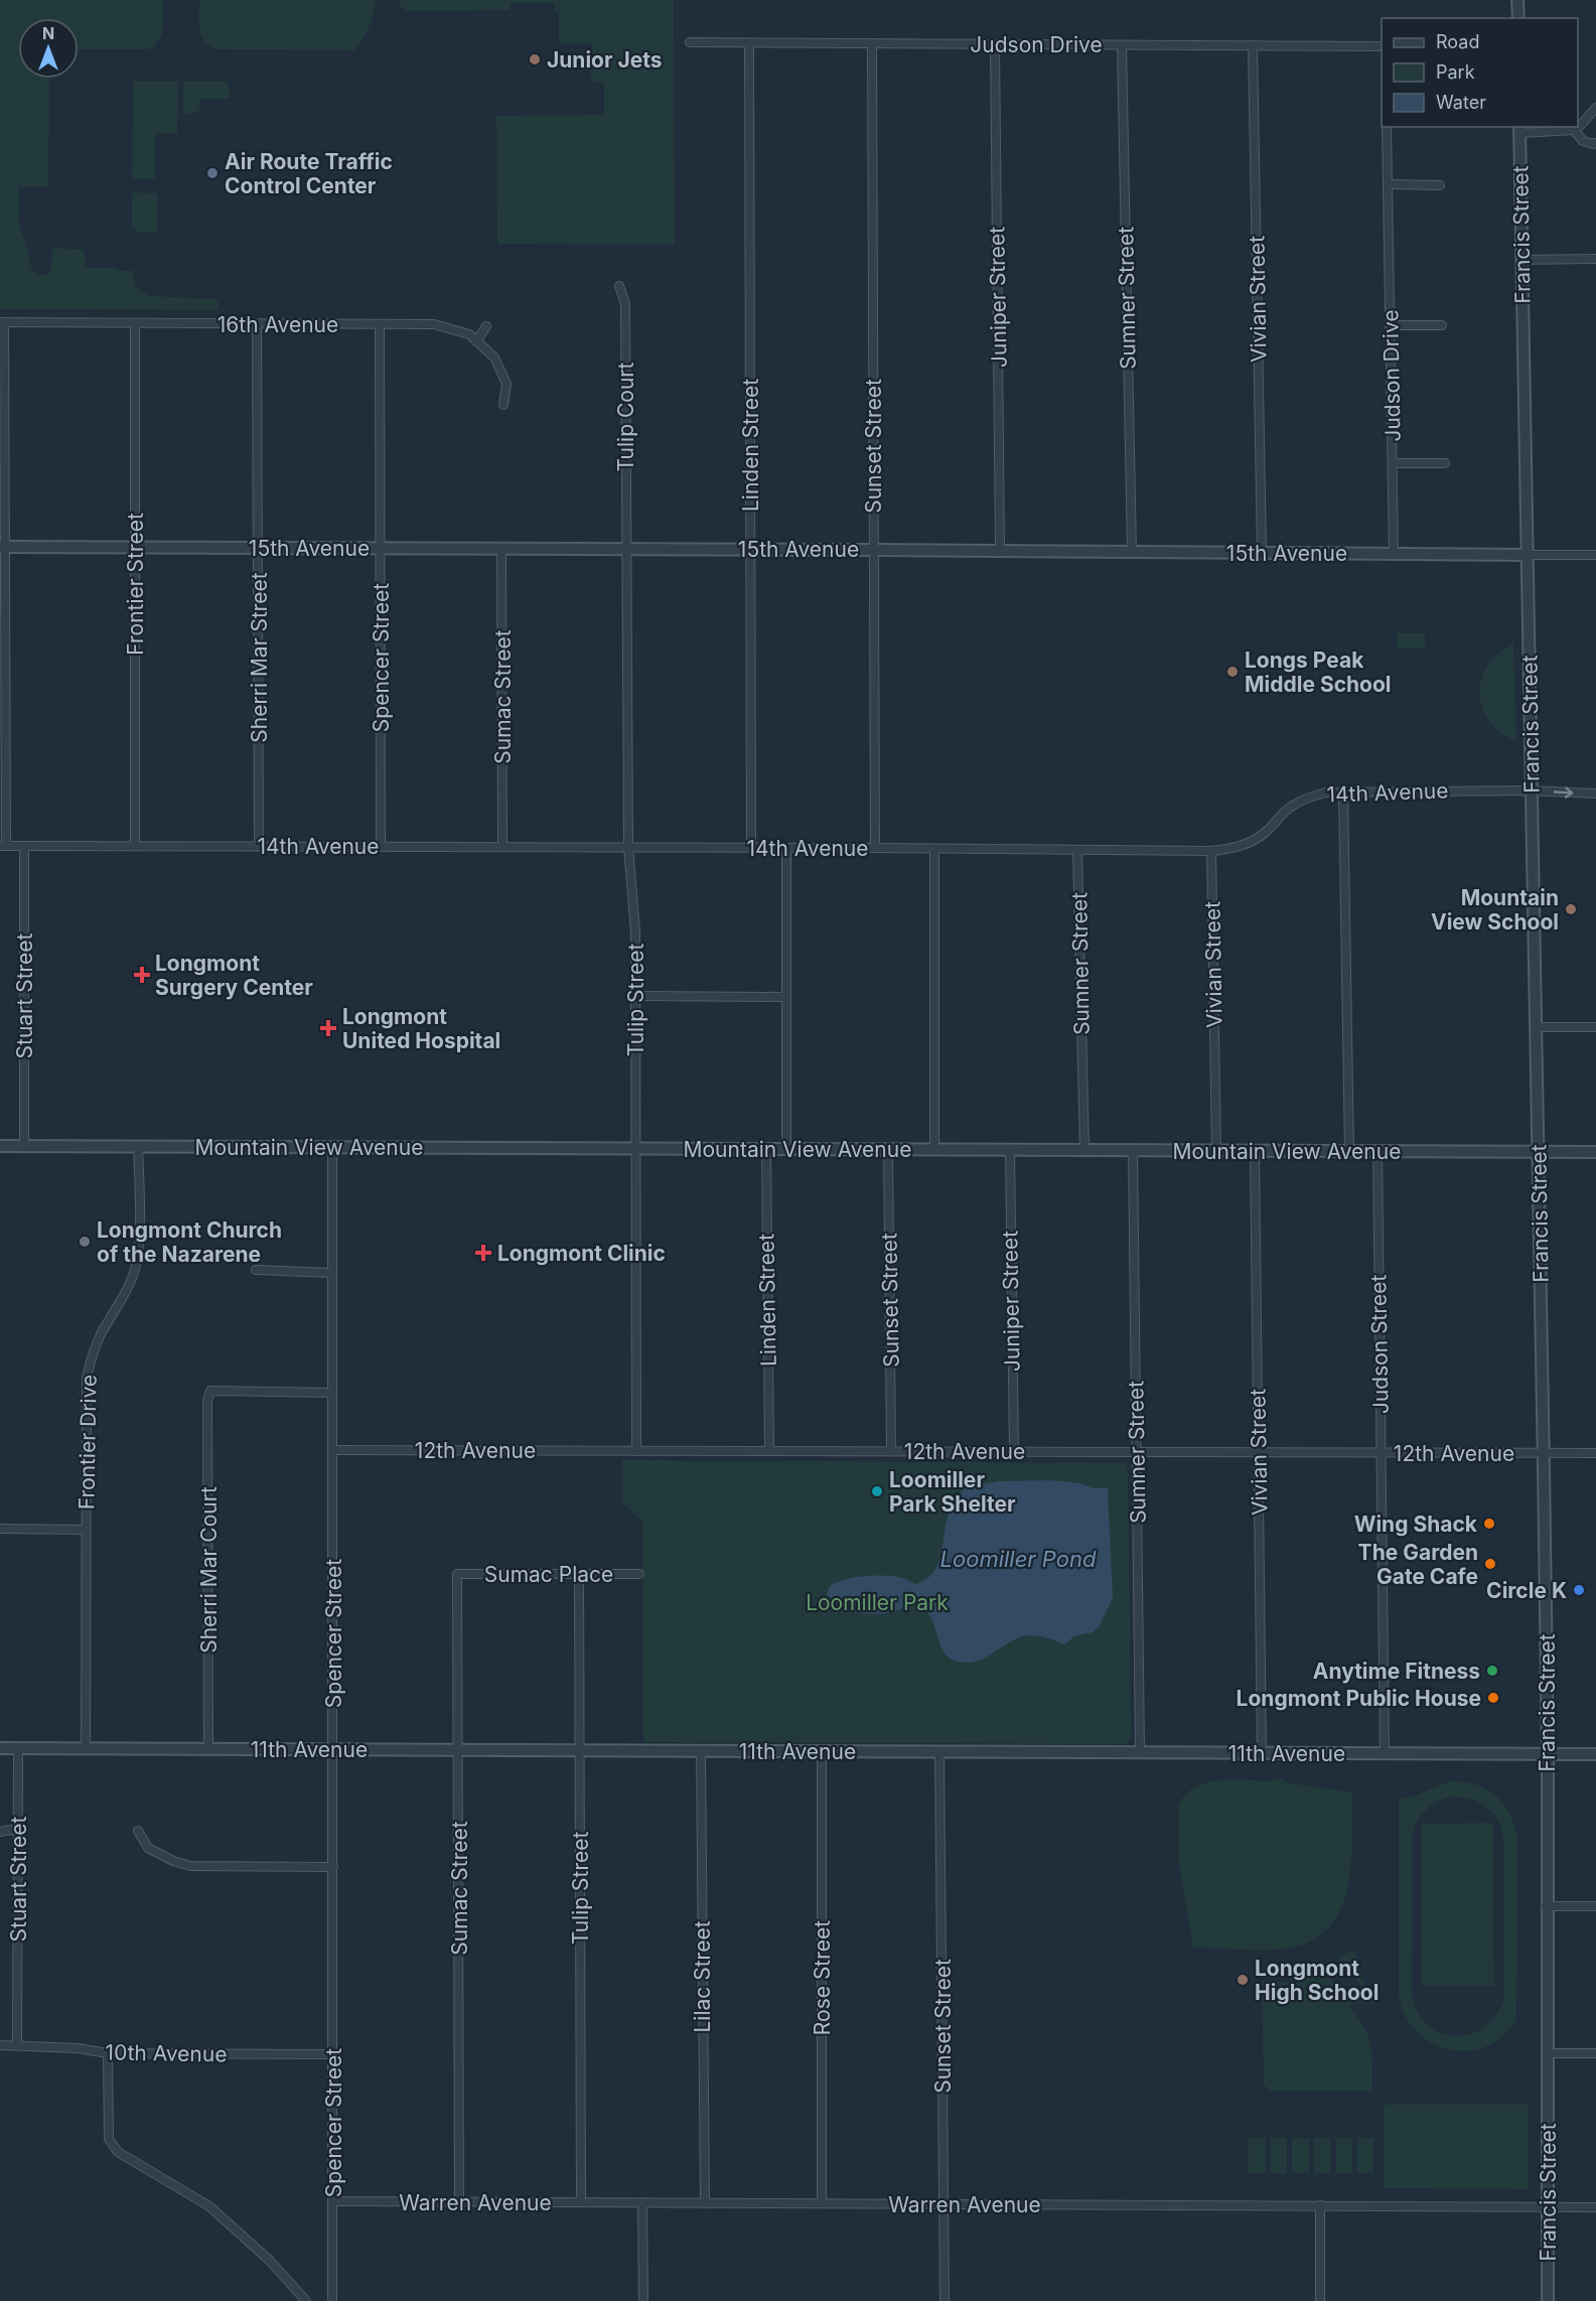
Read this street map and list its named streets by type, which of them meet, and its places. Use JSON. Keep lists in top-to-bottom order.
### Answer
{
  "streets": {
    "street": [
      "Judson Drive",
      "Francis Street",
      "Juniper Street",
      "Sumner Street",
      "Vivian Street",
      "16th Avenue",
      "Tulip Court",
      "Linden Street",
      "Sunset Street",
      "15th Avenue",
      "Frontier Street",
      "Sherri Mar Street",
      "Spencer Street",
      "Sumac Street",
      "14th Avenue",
      "Stuart Street",
      "Tulip Street",
      "Mountain View Avenue",
      "Judson Street",
      "Frontier Drive",
      "12th Avenue",
      "Sherri Mar Court",
      "Sumac Place",
      "11th Avenue",
      "Lilac Street",
      "Rose Street",
      "10th Avenue",
      "Warren Avenue"
    ]
  },
  "crossings": [
    ["Judson Drive", "Juniper Street"],
    ["Judson Drive", "Sumner Street"],
    ["Judson Drive", "Vivian Street"],
    ["Judson Drive", "Linden Street"],
    ["Judson Drive", "Sunset Street"],
    ["Judson Drive", "15th Avenue"],
    ["Francis Street", "15th Avenue"],
    ["Francis Street", "14th Avenue"],
    ["Francis Street", "Mountain View Avenue"],
    ["Francis Street", "12th Avenue"],
    ["Francis Street", "11th Avenue"],
    ["Francis Street", "Warren Avenue"],
    ["Juniper Street", "15th Avenue"],
    ["Juniper Street", "Mountain View Avenue"],
    ["Juniper Street", "12th Avenue"],
    ["Sumner Street", "15th Avenue"],
    ["Sumner Street", "14th Avenue"],
    ["Sumner Street", "Mountain View Avenue"],
    ["Sumner Street", "12th Avenue"],
    ["Sumner Street", "11th Avenue"],
    ["Vivian Street", "15th Avenue"],
    ["Vivian Street", "14th Avenue"],
    ["Vivian Street", "Mountain View Avenue"],
    ["Vivian Street", "12th Avenue"],
    ["Vivian Street", "11th Avenue"],
    ["16th Avenue", "Frontier Street"],
    ["16th Avenue", "Sherri Mar Street"],
    ["16th Avenue", "Spencer Street"],
    ["Tulip Court", "15th Avenue"],
    ["Tulip Court", "Tulip Street"],
    ["Linden Street", "15th Avenue"],
    ["Linden Street", "14th Avenue"],
    ["Linden Street", "Mountain View Avenue"],
    ["Linden Street", "12th Avenue"],
    ["Sunset Street", "15th Avenue"],
    ["Sunset Street", "14th Avenue"],
    ["Sunset Street", "Mountain View Avenue"],
    ["Sunset Street", "12th Avenue"],
    ["Sunset Street", "11th Avenue"],
    ["Sunset Street", "Warren Avenue"],
    ["15th Avenue", "Frontier Street"],
    ["15th Avenue", "Sherri Mar Street"],
    ["15th Avenue", "Spencer Street"],
    ["15th Avenue", "Sumac Street"],
    ["15th Avenue", "Tulip Street"],
    ["Frontier Street", "14th Avenue"],
    ["Sherri Mar Street", "14th Avenue"],
    ["Spencer Street", "14th Avenue"],
    ["Spencer Street", "Mountain View Avenue"],
    ["Spencer Street", "12th Avenue"],
    ["Spencer Street", "Sherri Mar Court"],
    ["Spencer Street", "11th Avenue"],
    ["Spencer Street", "10th Avenue"],
    ["Spencer Street", "Warren Avenue"],
    ["Sumac Street", "14th Avenue"],
    ["Sumac Street", "Sumac Place"],
    ["Sumac Street", "11th Avenue"],
    ["Sumac Street", "Warren Avenue"],
    ["14th Avenue", "Stuart Street"],
    ["14th Avenue", "Tulip Street"],
    ["Stuart Street", "Mountain View Avenue"],
    ["Stuart Street", "11th Avenue"],
    ["Stuart Street", "10th Avenue"],
    ["Tulip Street", "Mountain View Avenue"],
    ["Tulip Street", "12th Avenue"],
    ["Tulip Street", "Sumac Place"],
    ["Tulip Street", "11th Avenue"],
    ["Tulip Street", "Warren Avenue"],
    ["Mountain View Avenue", "Judson Street"],
    ["Mountain View Avenue", "Frontier Drive"],
    ["Judson Street", "12th Avenue"],
    ["Judson Street", "11th Avenue"],
    ["Frontier Drive", "11th Avenue"],
    ["Sherri Mar Court", "11th Avenue"],
    ["11th Avenue", "Lilac Street"],
    ["11th Avenue", "Rose Street"],
    ["Lilac Street", "Warren Avenue"],
    ["Rose Street", "Warren Avenue"]
  ],
  "water": ["Loomiller Pond"],
  "parks": ["Loomiller Park"],
  "places": {
    "other": [
      "Junior Jets",
      "Air Route Traffic Control Center",
      "Longs Peak Middle School",
      "Mountain View School",
      "Longmont Church of the Nazarene",
      "Loomiller Park Shelter",
      "Wing Shack",
      "The Garden Gate Cafe",
      "Circle K",
      "Anytime Fitness",
      "Longmont Public House",
      "Longmont High School"
    ],
    "health": ["Longmont Surgery Center", "Longmont United Hospital", "Longmont Clinic"]
  },
  "legend": ["Road", "Park", "Water"],
  "north": "top"
}
